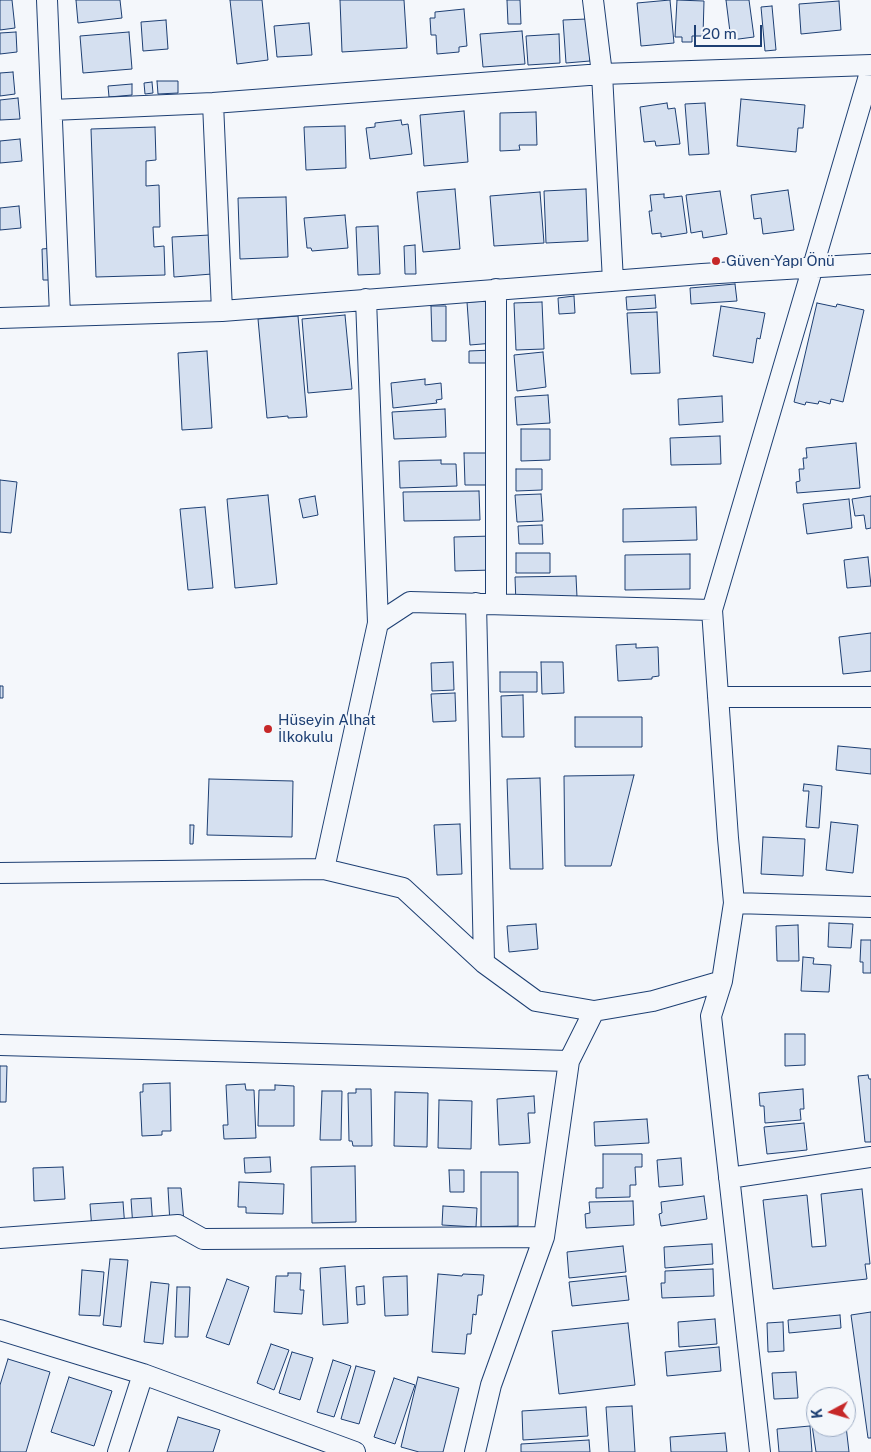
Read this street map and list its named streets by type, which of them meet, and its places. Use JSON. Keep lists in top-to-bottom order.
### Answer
{
  "places": ["Güven Yapı Önü", "Hüseyin Alhat İlkokulu"],
  "scale_bar": "20 m",
  "north": "left"
}
